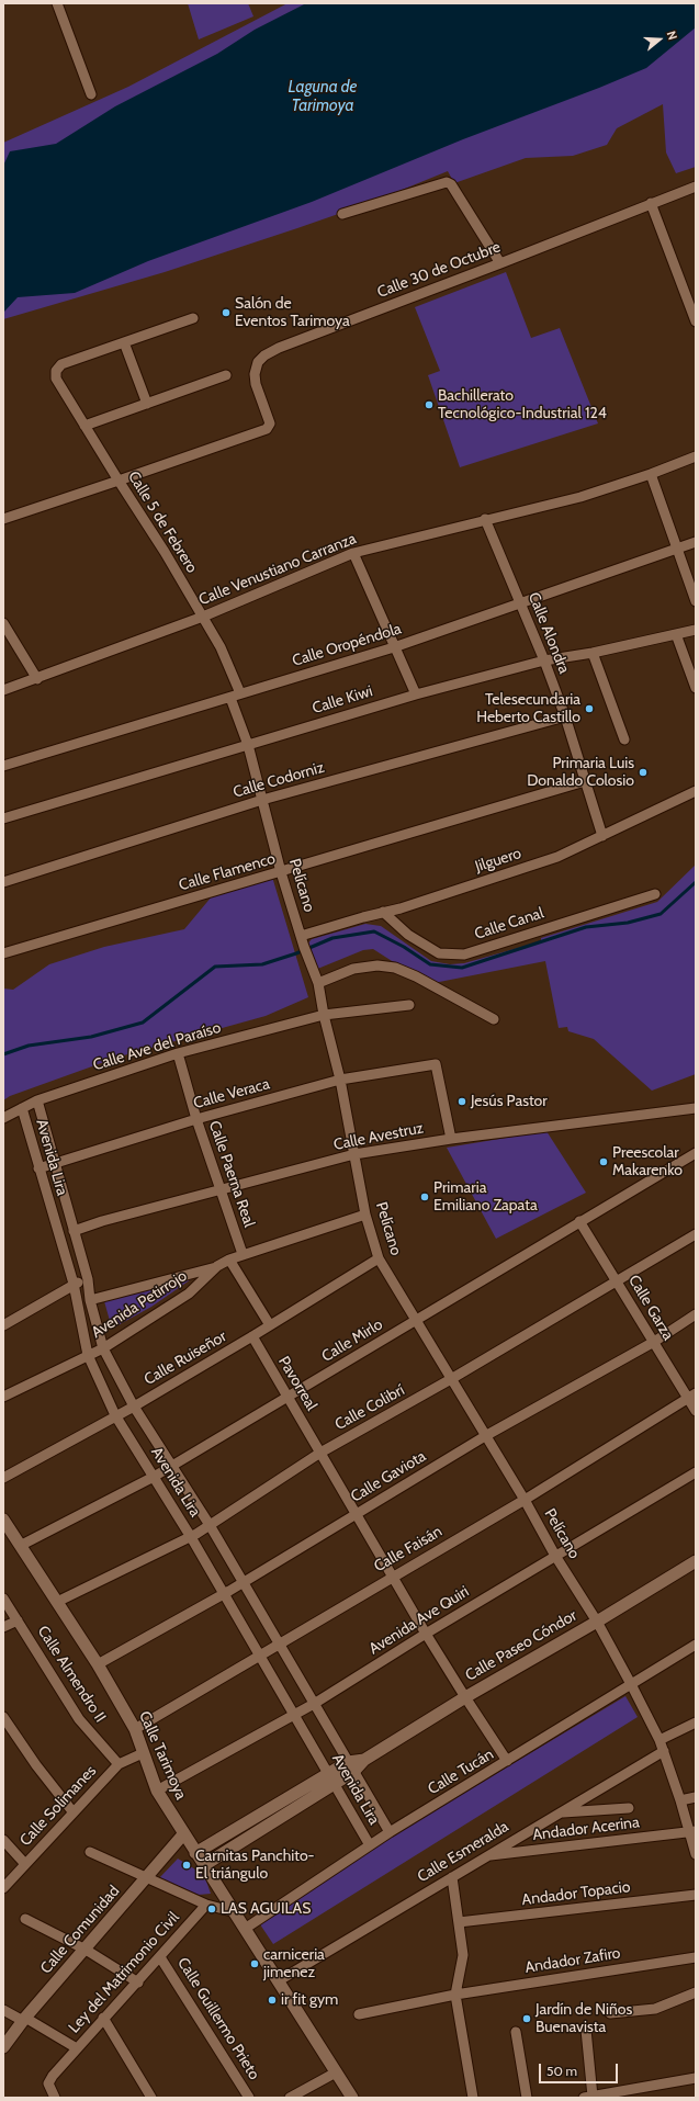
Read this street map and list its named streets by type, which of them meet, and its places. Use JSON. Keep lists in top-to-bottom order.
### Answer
{
  "streets": {
    "street": [
      "Calle 30 de Octubre",
      "Calle 5 de Febrero",
      "Calle Venustiano Carranza",
      "Calle Alondra",
      "Calle Oropéndola",
      "Calle Kiwi",
      "Calle Codorniz",
      "Jilguero",
      "Calle Flamenco",
      "Pelícano",
      "Calle Canal",
      "Calle Ave del Paraíso",
      "Calle Veraca",
      "Calle Avestruz",
      "Avenida Lira",
      "Calle Paerna Real",
      "Avenida Petirrojo",
      "Calle Garza",
      "Calle Mirlo",
      "Calle Ruiseñor",
      "Pavorreal",
      "Calle Colibrí",
      "Calle Gaviota",
      "Calle Faisán",
      "Avenida Ave Quiri",
      "Calle Paseo Cóndor",
      "Calle Almendro II",
      "Calle Tarimoya",
      "Calle Tucán",
      "Calle Solimanes",
      "Andador Acerina",
      "Calle Esmeralda",
      "Andador Topacio",
      "Calle Comunidad",
      "Andador Zafiro",
      "Ley del Matrimonio Civil",
      "Calle Guillermo Prieto"
    ]
  },
  "crossings": [
    ["Calle 30 de Octubre", "Calle 5 de Febrero"],
    ["Calle 5 de Febrero", "Calle Venustiano Carranza"],
    ["Calle 5 de Febrero", "Calle Oropéndola"],
    ["Calle Venustiano Carranza", "Calle Alondra"],
    ["Calle Alondra", "Calle Oropéndola"],
    ["Calle Alondra", "Calle Kiwi"],
    ["Calle Alondra", "Calle Codorniz"],
    ["Calle Alondra", "Jilguero"],
    ["Calle Alondra", "Calle Flamenco"],
    ["Calle Oropéndola", "Pelícano"],
    ["Calle Kiwi", "Pelícano"],
    ["Calle Codorniz", "Pelícano"],
    ["Jilguero", "Pelícano"],
    ["Jilguero", "Calle Canal"],
    ["Calle Flamenco", "Pelícano"],
    ["Pelícano", "Calle Ave del Paraíso"],
    ["Pelícano", "Calle Veraca"],
    ["Pelícano", "Calle Avestruz"],
    ["Pelícano", "Avenida Petirrojo"],
    ["Pelícano", "Calle Mirlo"],
    ["Pelícano", "Calle Ruiseñor"],
    ["Pelícano", "Calle Colibrí"],
    ["Pelícano", "Calle Gaviota"],
    ["Pelícano", "Calle Faisán"],
    ["Pelícano", "Avenida Ave Quiri"],
    ["Pelícano", "Calle Paseo Cóndor"],
    ["Pelícano", "Calle Tucán"],
    ["Pelícano", "Andador Acerina"],
    ["Pelícano", "Calle Esmeralda"],
    ["Calle Ave del Paraíso", "Avenida Lira"],
    ["Calle Ave del Paraíso", "Calle Paerna Real"],
    ["Calle Veraca", "Calle Avestruz"],
    ["Calle Veraca", "Avenida Lira"],
    ["Calle Veraca", "Calle Paerna Real"],
    ["Calle Avestruz", "Avenida Lira"],
    ["Calle Avestruz", "Calle Paerna Real"],
    ["Avenida Lira", "Avenida Petirrojo"],
    ["Avenida Lira", "Calle Mirlo"],
    ["Avenida Lira", "Calle Ruiseñor"],
    ["Avenida Lira", "Calle Colibrí"],
    ["Avenida Lira", "Calle Gaviota"],
    ["Avenida Lira", "Calle Faisán"],
    ["Avenida Lira", "Avenida Ave Quiri"],
    ["Avenida Lira", "Calle Paseo Cóndor"],
    ["Avenida Lira", "Calle Tucán"],
    ["Calle Paerna Real", "Avenida Petirrojo"],
    ["Calle Garza", "Calle Mirlo"],
    ["Calle Garza", "Calle Colibrí"],
    ["Calle Garza", "Calle Gaviota"],
    ["Calle Garza", "Calle Faisán"],
    ["Calle Mirlo", "Pavorreal"],
    ["Calle Mirlo", "Calle Tarimoya"],
    ["Calle Ruiseñor", "Pavorreal"],
    ["Pavorreal", "Calle Colibrí"],
    ["Pavorreal", "Calle Gaviota"],
    ["Pavorreal", "Calle Faisán"],
    ["Pavorreal", "Avenida Ave Quiri"],
    ["Pavorreal", "Calle Paseo Cóndor"],
    ["Pavorreal", "Calle Tucán"],
    ["Calle Colibrí", "Calle Tarimoya"],
    ["Calle Gaviota", "Calle Tarimoya"],
    ["Calle Faisán", "Calle Tarimoya"],
    ["Avenida Ave Quiri", "Calle Tarimoya"],
    ["Calle Paseo Cóndor", "Calle Tarimoya"],
    ["Calle Almendro II", "Calle Solimanes"],
    ["Calle Tarimoya", "Calle Tucán"],
    ["Calle Tarimoya", "Calle Solimanes"],
    ["Calle Tarimoya", "Calle Esmeralda"],
    ["Calle Tarimoya", "Calle Comunidad"],
    ["Andador Acerina", "Calle Esmeralda"],
    ["Ley del Matrimonio Civil", "Calle Guillermo Prieto"]
  ],
  "water": ["Laguna de Tarimoya"],
  "places": [
    "Salón de Eventos Tarimoya",
    "Bachillerato Tecnológico-Industrial 124",
    "Telesecundaria Heberto Castillo",
    "Primaria Luis Donaldo Colosio",
    "Jesús Pastor",
    "Preescolar Makarenko",
    "Primaria Emiliano Zapata",
    "Carnitas Panchito- El triángulo",
    "LAS AGUILAS",
    "carniceria jimenez",
    "ir fit gym",
    "Jardín de Niños Buenavista"
  ],
  "scale_bar": "50 m",
  "north": "right"
}
